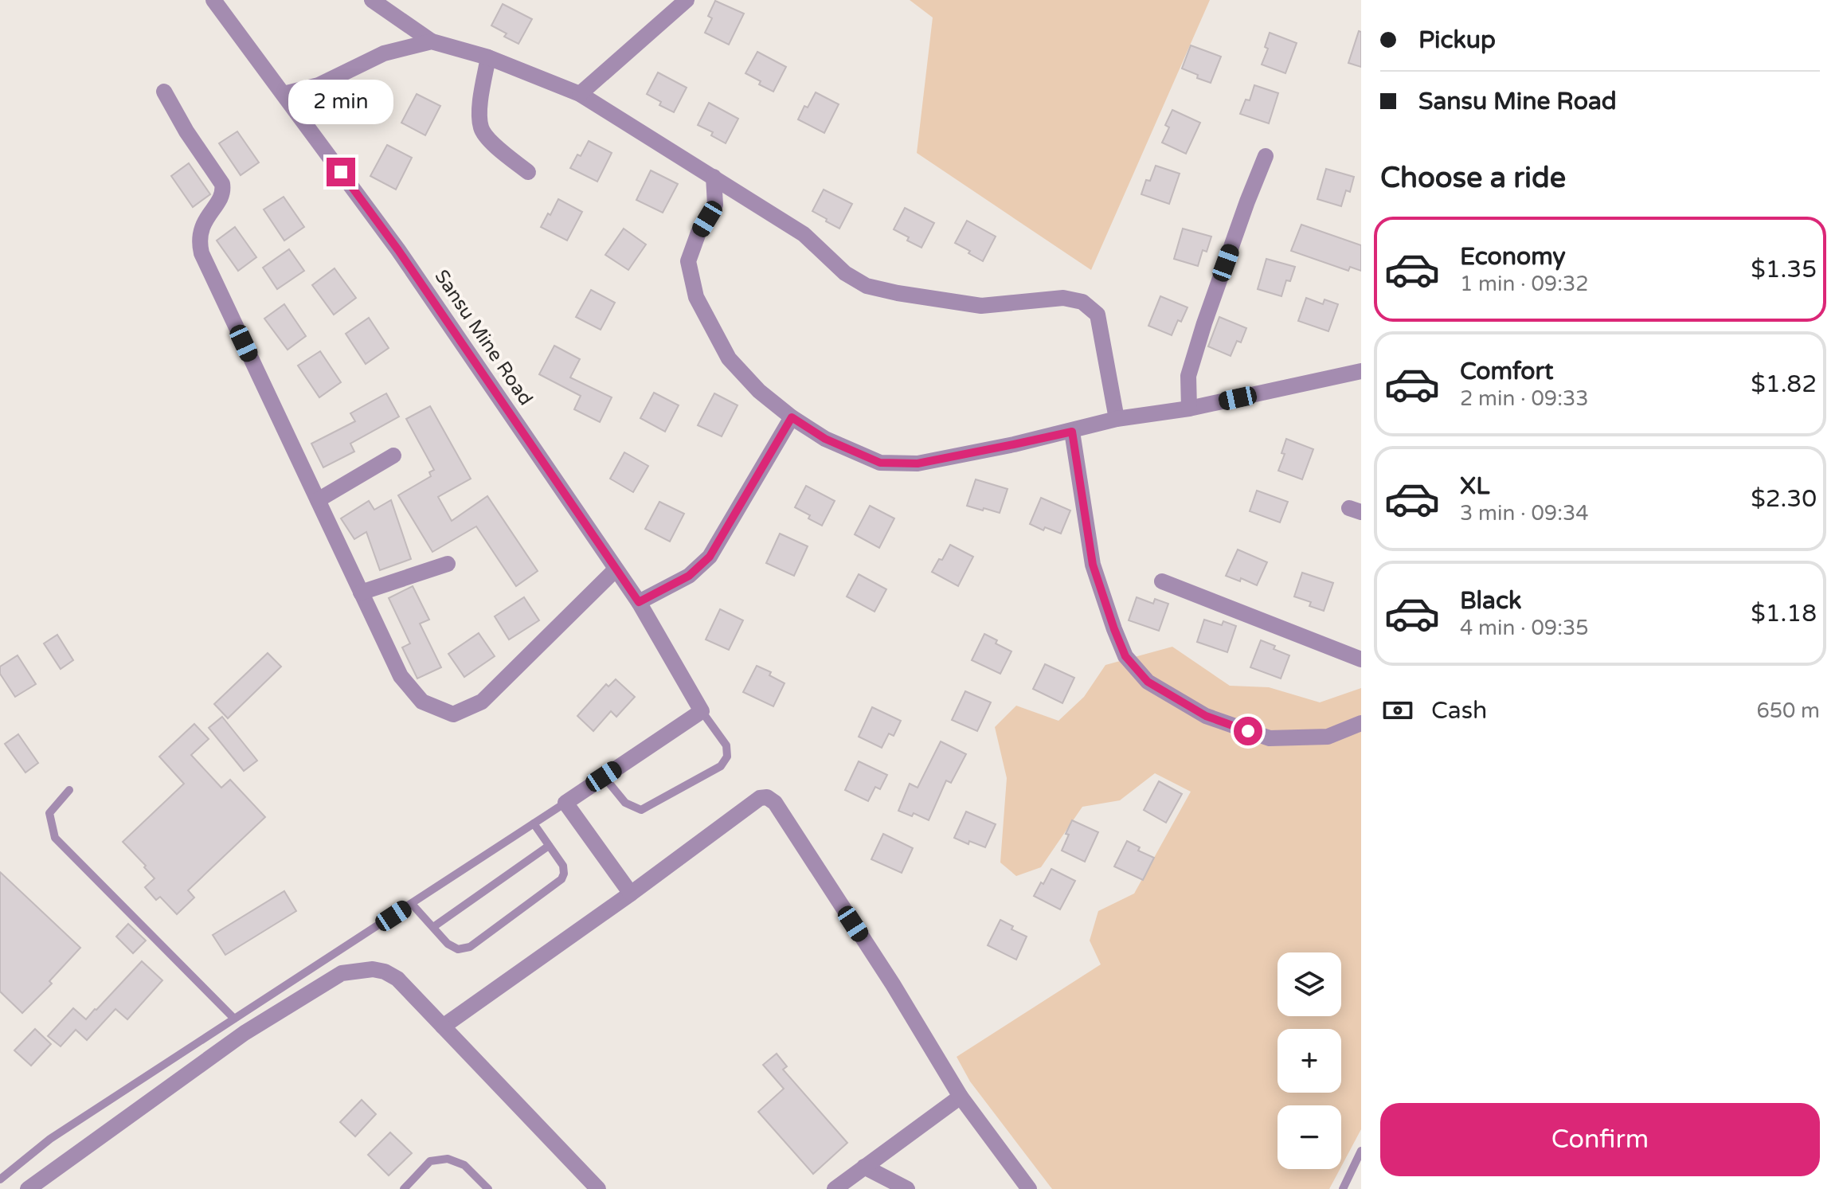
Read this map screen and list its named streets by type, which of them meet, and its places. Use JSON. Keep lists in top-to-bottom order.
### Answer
{
  "streets": {
    "street": ["Sansu Mine Road"]
  },
  "page": {
    "banner": ["Pickup", "Sansu Mine Road"],
    "bubble": "2 min",
    "heading": "Choose a ride",
    "list": [
      {
        "name": "Economy",
        "note": "1 min · 09:32",
        "value": "$1.35"
      },
      {
        "name": "Comfort",
        "note": "2 min · 09:33",
        "value": "$1.82"
      },
      {
        "name": "XL",
        "note": "3 min · 09:34",
        "value": "$2.30"
      },
      {
        "name": "Black",
        "note": "4 min · 09:35",
        "value": "$1.18"
      }
    ],
    "pay": ["Cash", "650 m"],
    "map_buttons": ["+", "−"],
    "buttons": "Confirm"
  }
}
